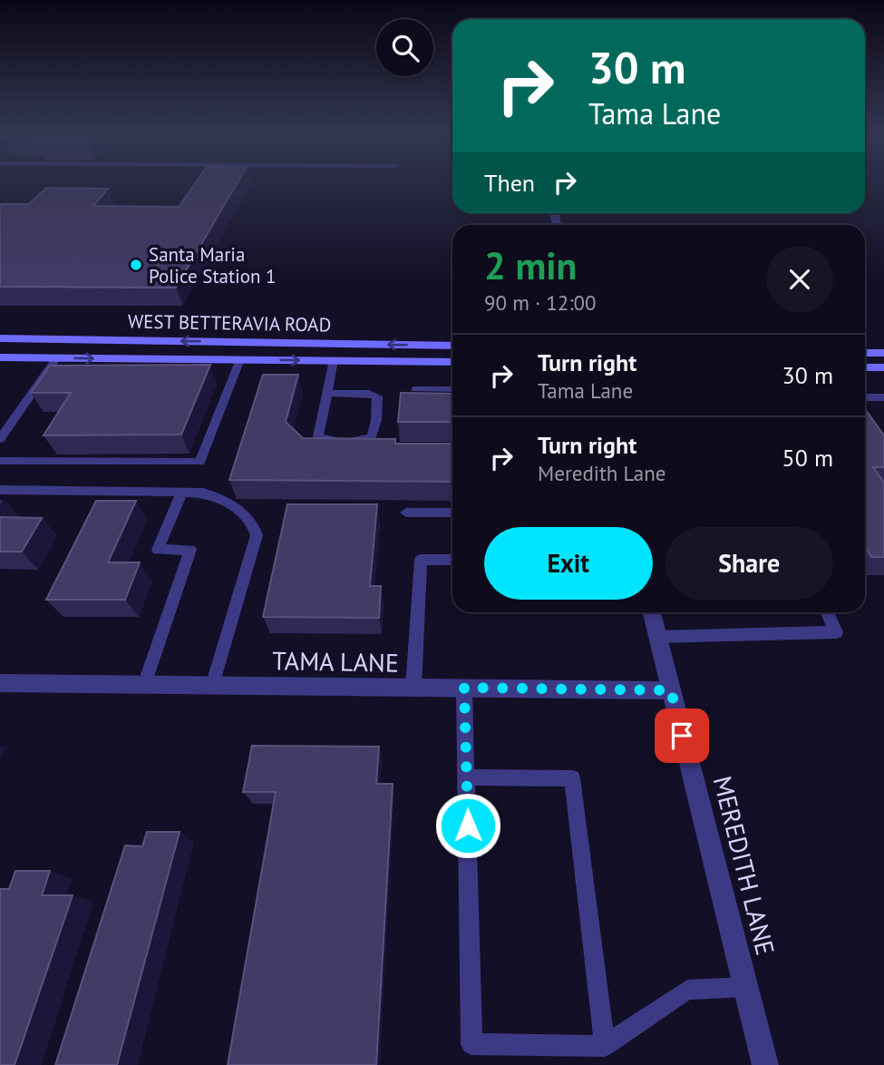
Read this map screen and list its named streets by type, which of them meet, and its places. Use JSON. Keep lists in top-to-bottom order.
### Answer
{
  "streets": {
    "main road": ["WEST BETTERAVIA ROAD"],
    "street": ["TAMA LANE", "MEREDITH LANE"]
  },
  "crossings": [
    ["TAMA LANE", "MEREDITH LANE"]
  ],
  "places": ["Santa Maria Police Station 1"],
  "page": {
    "turn": ["30 m", "Tama Lane"],
    "then": "Then",
    "heading": ["2 min", "90 m · 12:00"],
    "list": [
      {
        "name": "Turn right",
        "note": "Tama Lane",
        "value": "30 m"
      },
      {
        "name": "Turn right",
        "note": "Meredith Lane",
        "value": "50 m"
      }
    ],
    "buttons": ["Exit", "Share"]
  }
}
